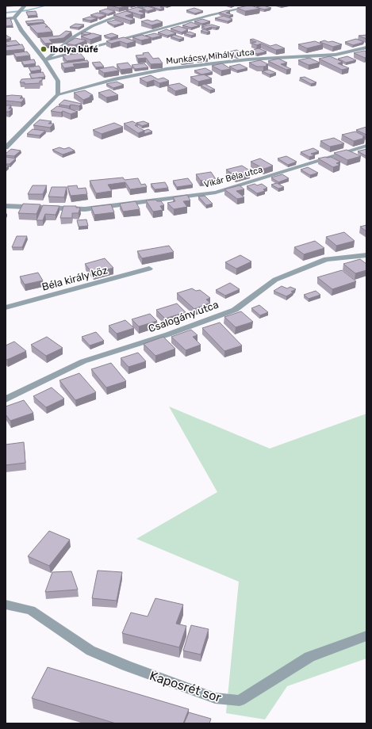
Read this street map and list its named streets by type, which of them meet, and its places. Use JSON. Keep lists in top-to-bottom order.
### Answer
{
  "streets": {
    "street": [
      "Munkácsy Mihály utca",
      "Vikár Béla utca",
      "Béla király köz",
      "Csalogány utca",
      "Kaposrét sor"
    ]
  },
  "places": ["Ibolya büfé"]
}
